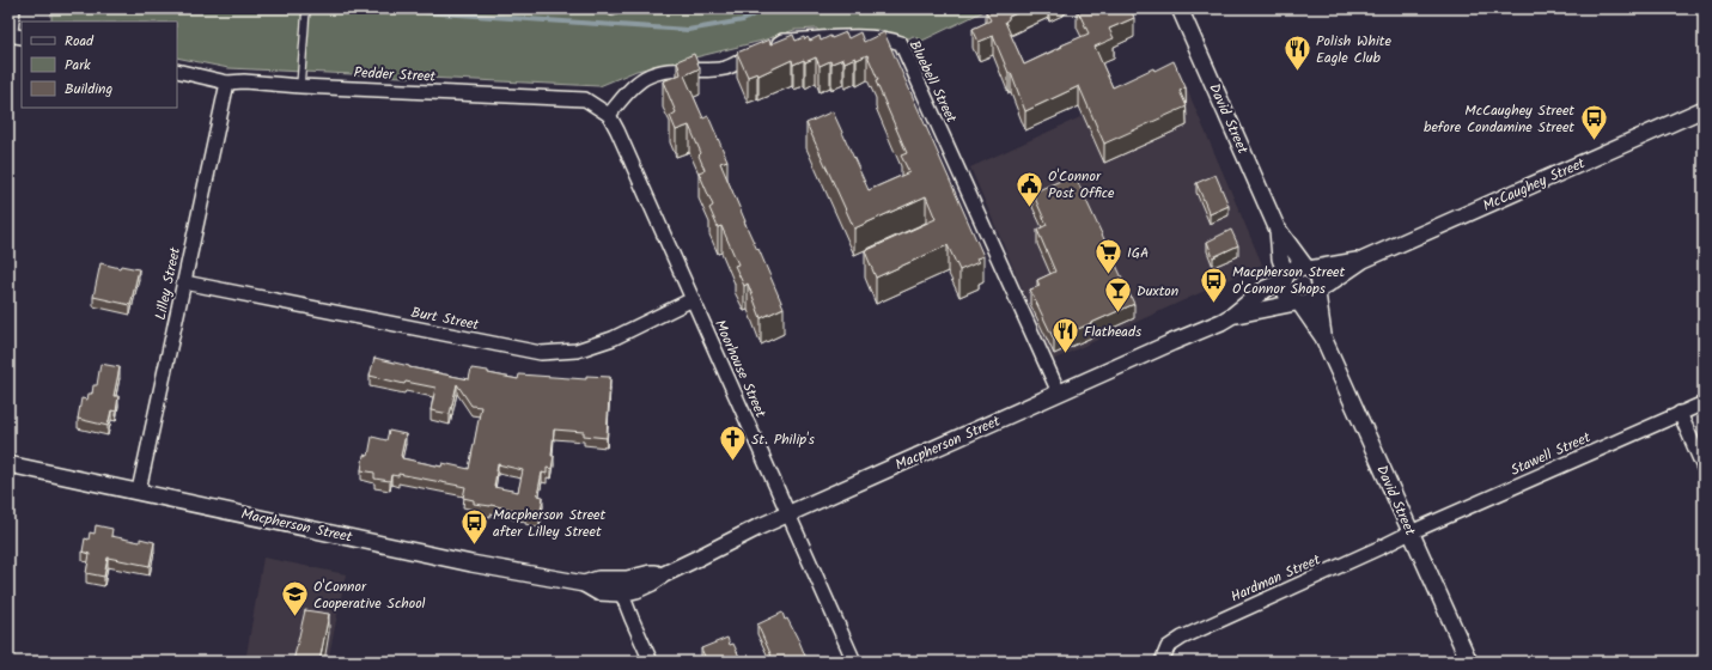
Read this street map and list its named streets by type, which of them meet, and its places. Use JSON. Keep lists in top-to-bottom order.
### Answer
{
  "streets": {
    "street": [
      "Pedder Street",
      "Bluebell Street",
      "David Street",
      "McCaughey Street",
      "Lilley Street",
      "Burt Street",
      "Moorhouse Street",
      "Macpherson Street",
      "Stawell Street",
      "Hardman Street"
    ]
  },
  "crossings": [
    ["Pedder Street", "Bluebell Street"],
    ["Pedder Street", "Lilley Street"],
    ["Pedder Street", "Moorhouse Street"],
    ["Bluebell Street", "Moorhouse Street"],
    ["Bluebell Street", "Macpherson Street"],
    ["David Street", "McCaughey Street"],
    ["David Street", "Macpherson Street"],
    ["David Street", "Stawell Street"],
    ["David Street", "Hardman Street"],
    ["McCaughey Street", "Macpherson Street"],
    ["Lilley Street", "Burt Street"],
    ["Lilley Street", "Macpherson Street"],
    ["Burt Street", "Moorhouse Street"],
    ["Moorhouse Street", "Macpherson Street"],
    ["Stawell Street", "Hardman Street"]
  ],
  "places": {
    "restaurant": ["Polish White Eagle Club", "Flatheads"],
    "bus stop": ["McCaughey Street before Condamine Street", "Macpherson Street O'Connor Shops", "Macpherson Street after Lilley Street"],
    "public building": ["O'Connor Post Office"],
    "supermarket": ["IGA"],
    "bar": ["Duxton"],
    "church": ["St. Philip's"],
    "school or university": ["O'Connor Cooperative School"]
  },
  "legend": ["Road", "Park", "Building"]
}
